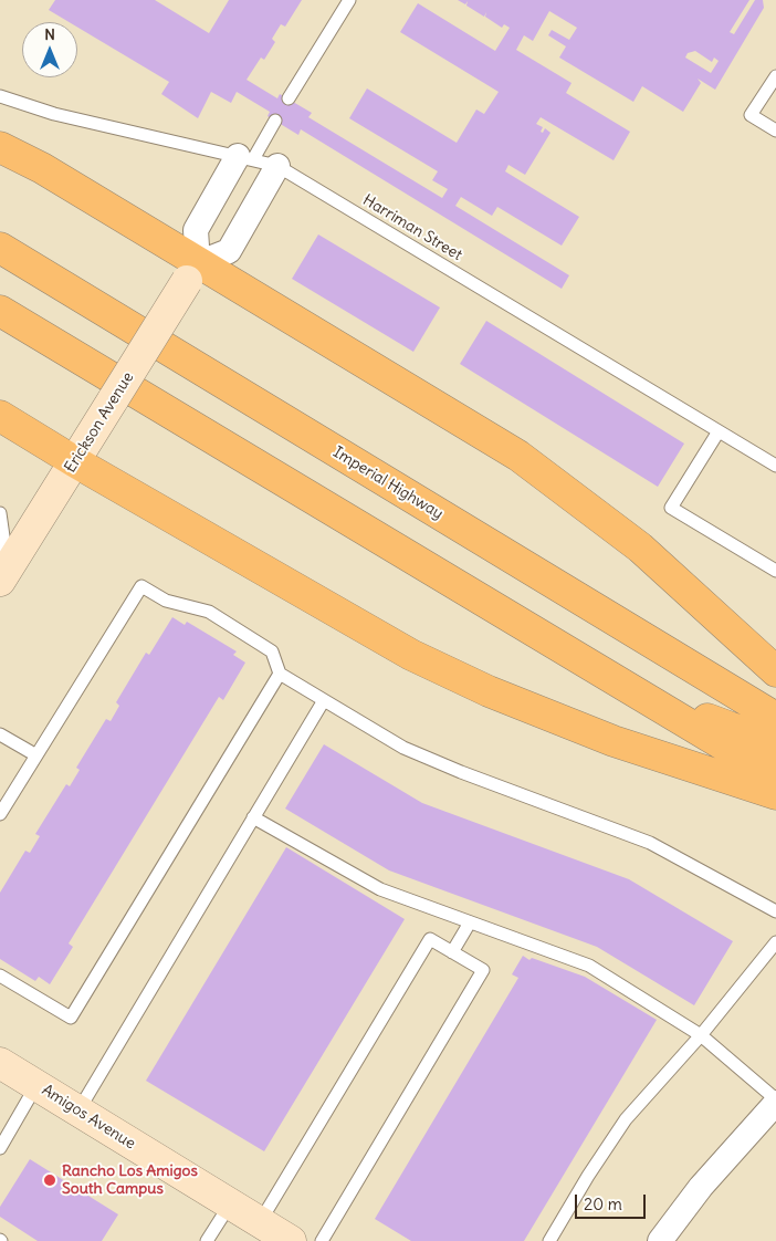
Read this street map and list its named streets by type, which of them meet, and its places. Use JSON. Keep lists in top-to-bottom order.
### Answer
{
  "streets": {
    "main road": ["Imperial Highway"],
    "street": ["Erickson Avenue", "Amigos Avenue"],
    "lane": ["Harriman Street"]
  },
  "places": ["Rancho Los Amigos South Campus"],
  "scale_bar": "20 m",
  "north": "top"
}
